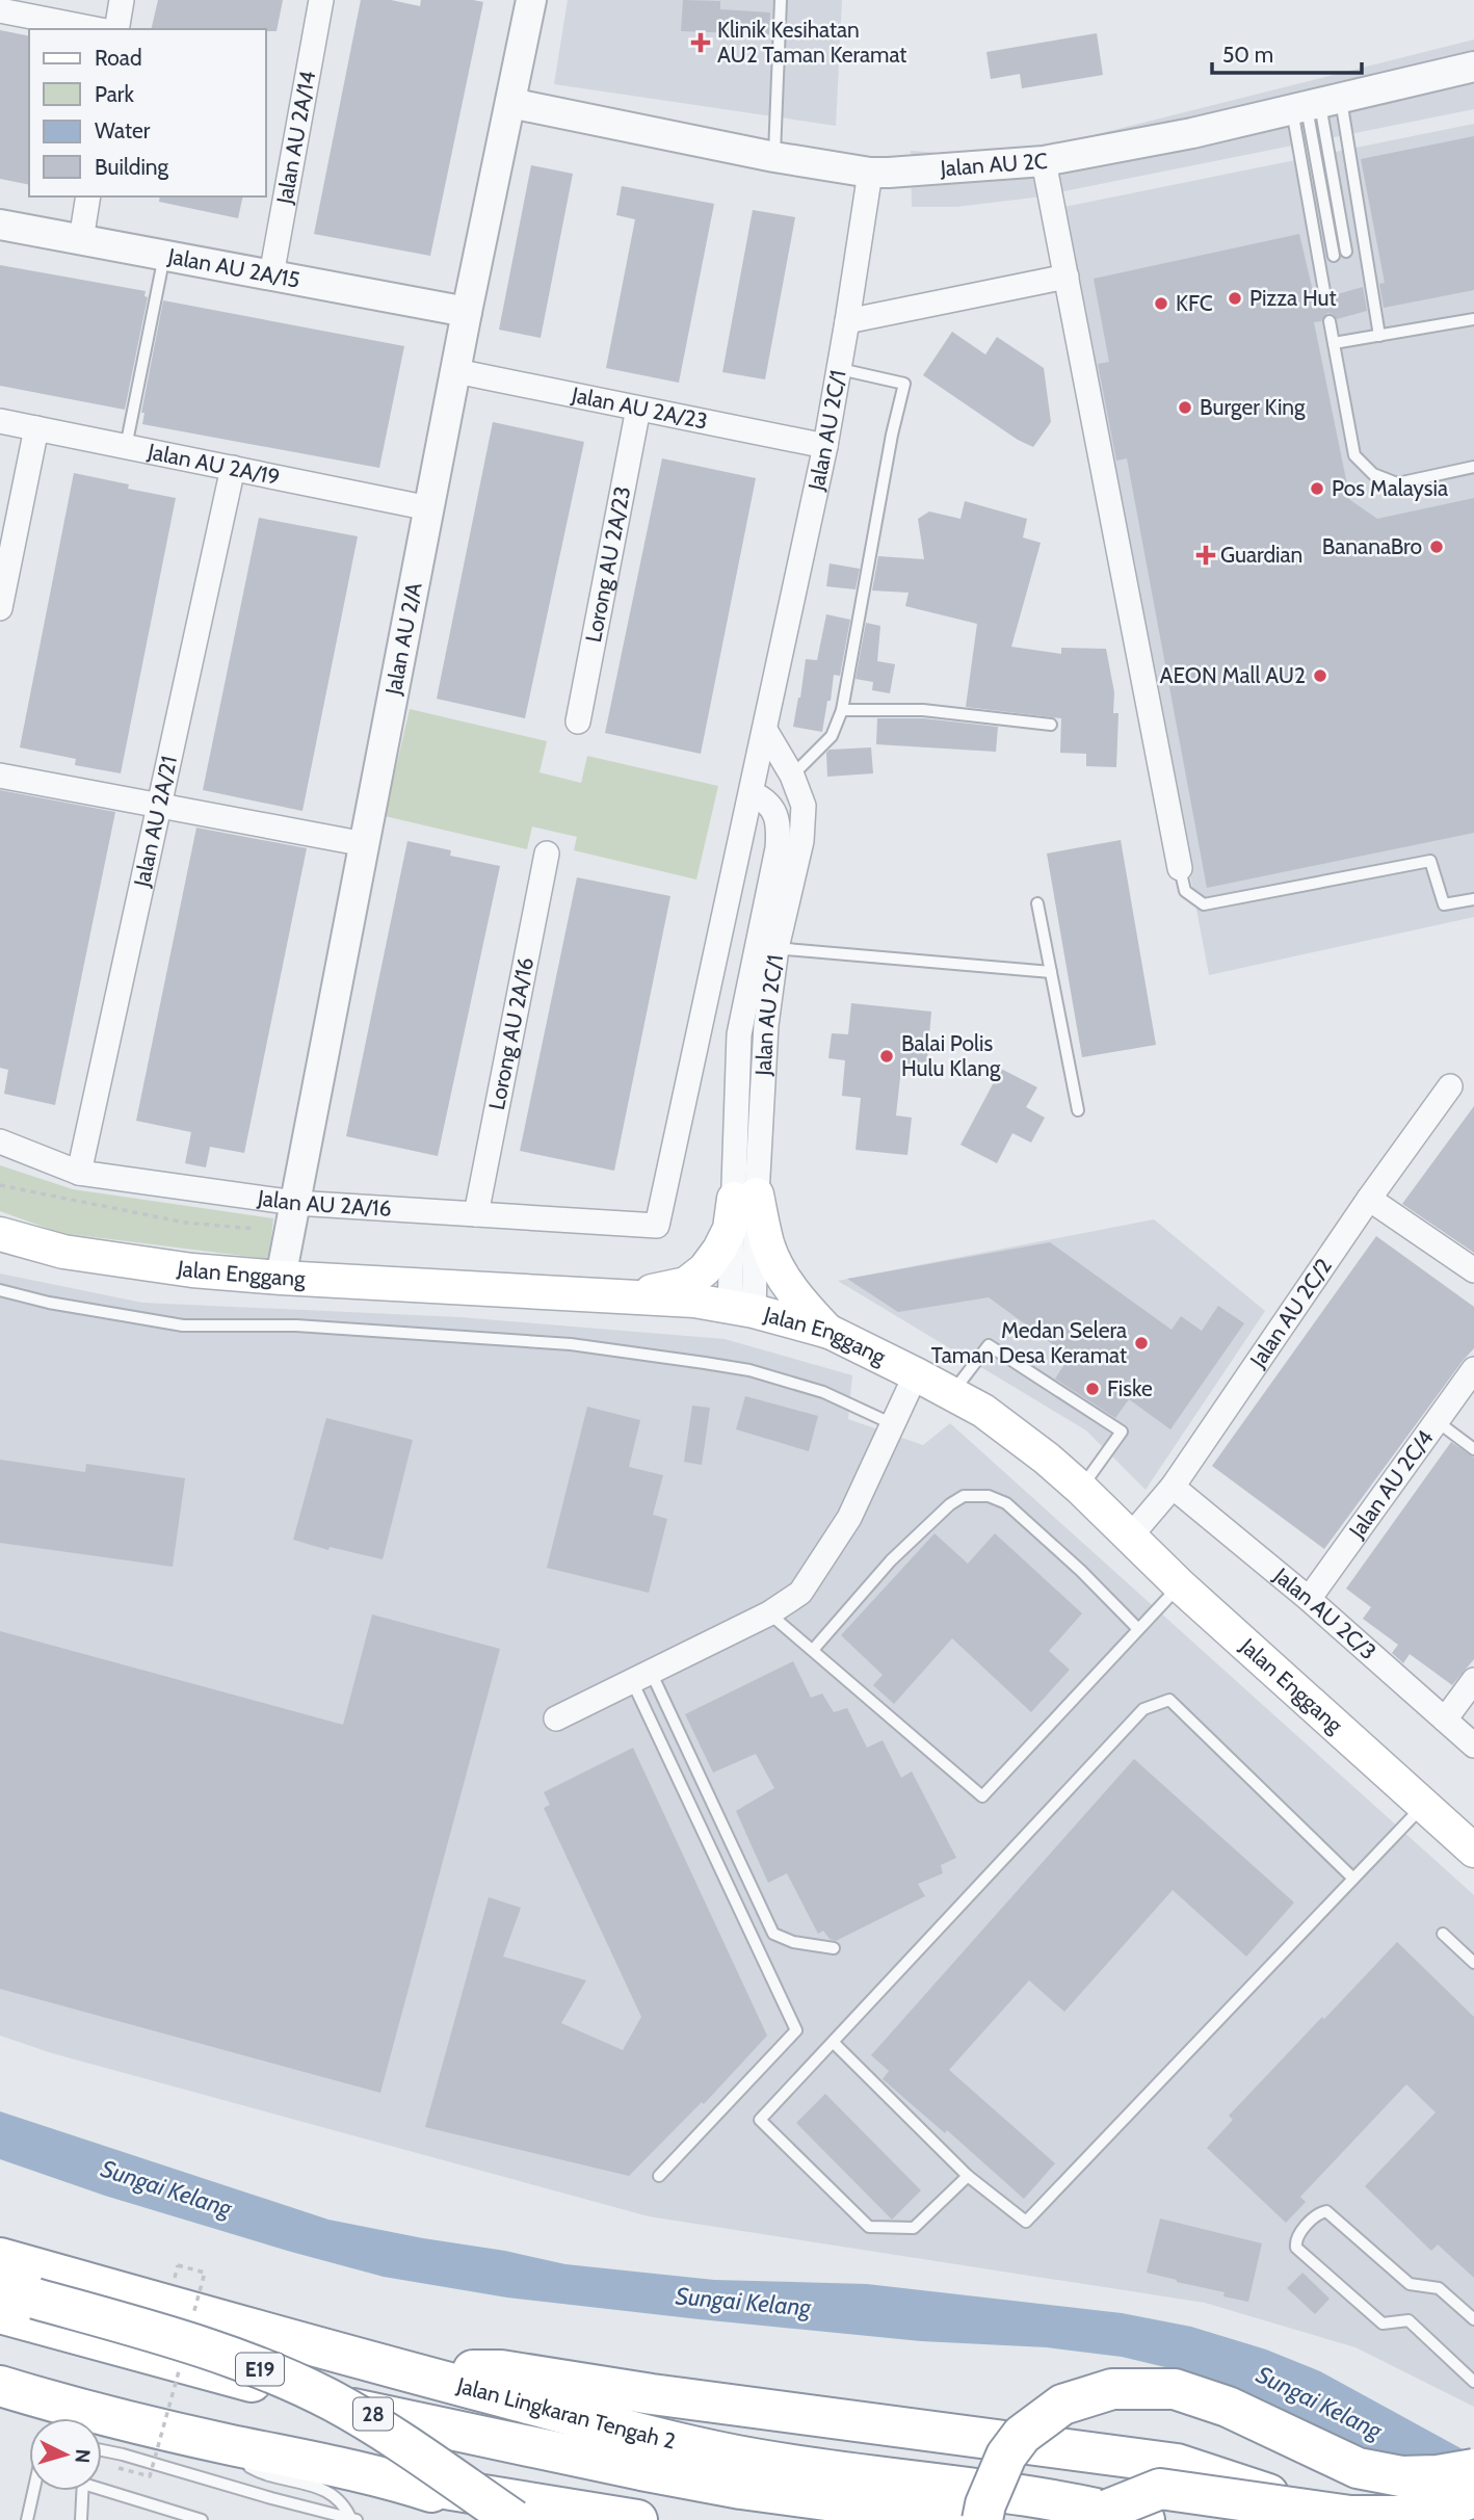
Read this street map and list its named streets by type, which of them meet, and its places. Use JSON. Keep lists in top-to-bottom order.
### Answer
{
  "streets": {
    "highway": ["E19", "Jalan Lingkaran Tengah 2", "28"],
    "main road": ["Jalan Enggang"],
    "street": [
      "Jalan AU 2A/14",
      "Jalan AU 2C",
      "Jalan AU 2A/15",
      "Jalan AU 2A/23",
      "Jalan AU 2C/1",
      "Jalan AU 2A/19",
      "Lorong AU 2A/23",
      "Jalan AU 2/A",
      "Jalan AU 2A/21",
      "Lorong AU 2A/16",
      "Jalan AU 2A/16",
      "Jalan AU 2C/2",
      "Jalan AU 2C/4",
      "Jalan AU 2C/3"
    ]
  },
  "crossings": [
    ["Jalan AU 2A/14", "Jalan AU 2A/15"],
    ["Jalan AU 2C", "Jalan AU 2C/1"],
    ["Jalan AU 2C", "Jalan AU 2/A"],
    ["Jalan AU 2A/15", "Jalan AU 2/A"],
    ["Jalan AU 2A/23", "Jalan AU 2C/1"],
    ["Jalan AU 2A/23", "Lorong AU 2A/23"],
    ["Jalan AU 2A/23", "Jalan AU 2/A"],
    ["Jalan AU 2C/1", "Jalan AU 2A/16"],
    ["Jalan AU 2C/1", "Jalan Enggang"],
    ["Jalan AU 2A/19", "Jalan AU 2/A"],
    ["Jalan AU 2A/19", "Jalan AU 2A/21"],
    ["Jalan AU 2/A", "Jalan AU 2A/16"],
    ["Jalan AU 2/A", "Jalan Enggang"],
    ["Jalan AU 2A/21", "Jalan AU 2A/16"],
    ["Lorong AU 2A/16", "Jalan AU 2A/16"],
    ["Jalan Enggang", "Jalan AU 2C/2"],
    ["Jalan AU 2C/2", "Jalan AU 2C/3"],
    ["Jalan AU 2C/4", "Jalan AU 2C/3"]
  ],
  "water": ["Sungai Kelang"],
  "places": {
    "health": ["Klinik Kesihatan AU2 Taman Keramat", "Guardian"],
    "other": [
      "Pizza Hut",
      "KFC",
      "Burger King",
      "Pos Malaysia",
      "BananaBro",
      "AEON Mall AU2",
      "Balai Polis Hulu Klang",
      "Medan Selera Taman Desa Keramat",
      "Fiske"
    ]
  },
  "legend": [
    "Road",
    "Park",
    "Water",
    "Building"
  ],
  "scale_bar": "50 m",
  "north": "right"
}
